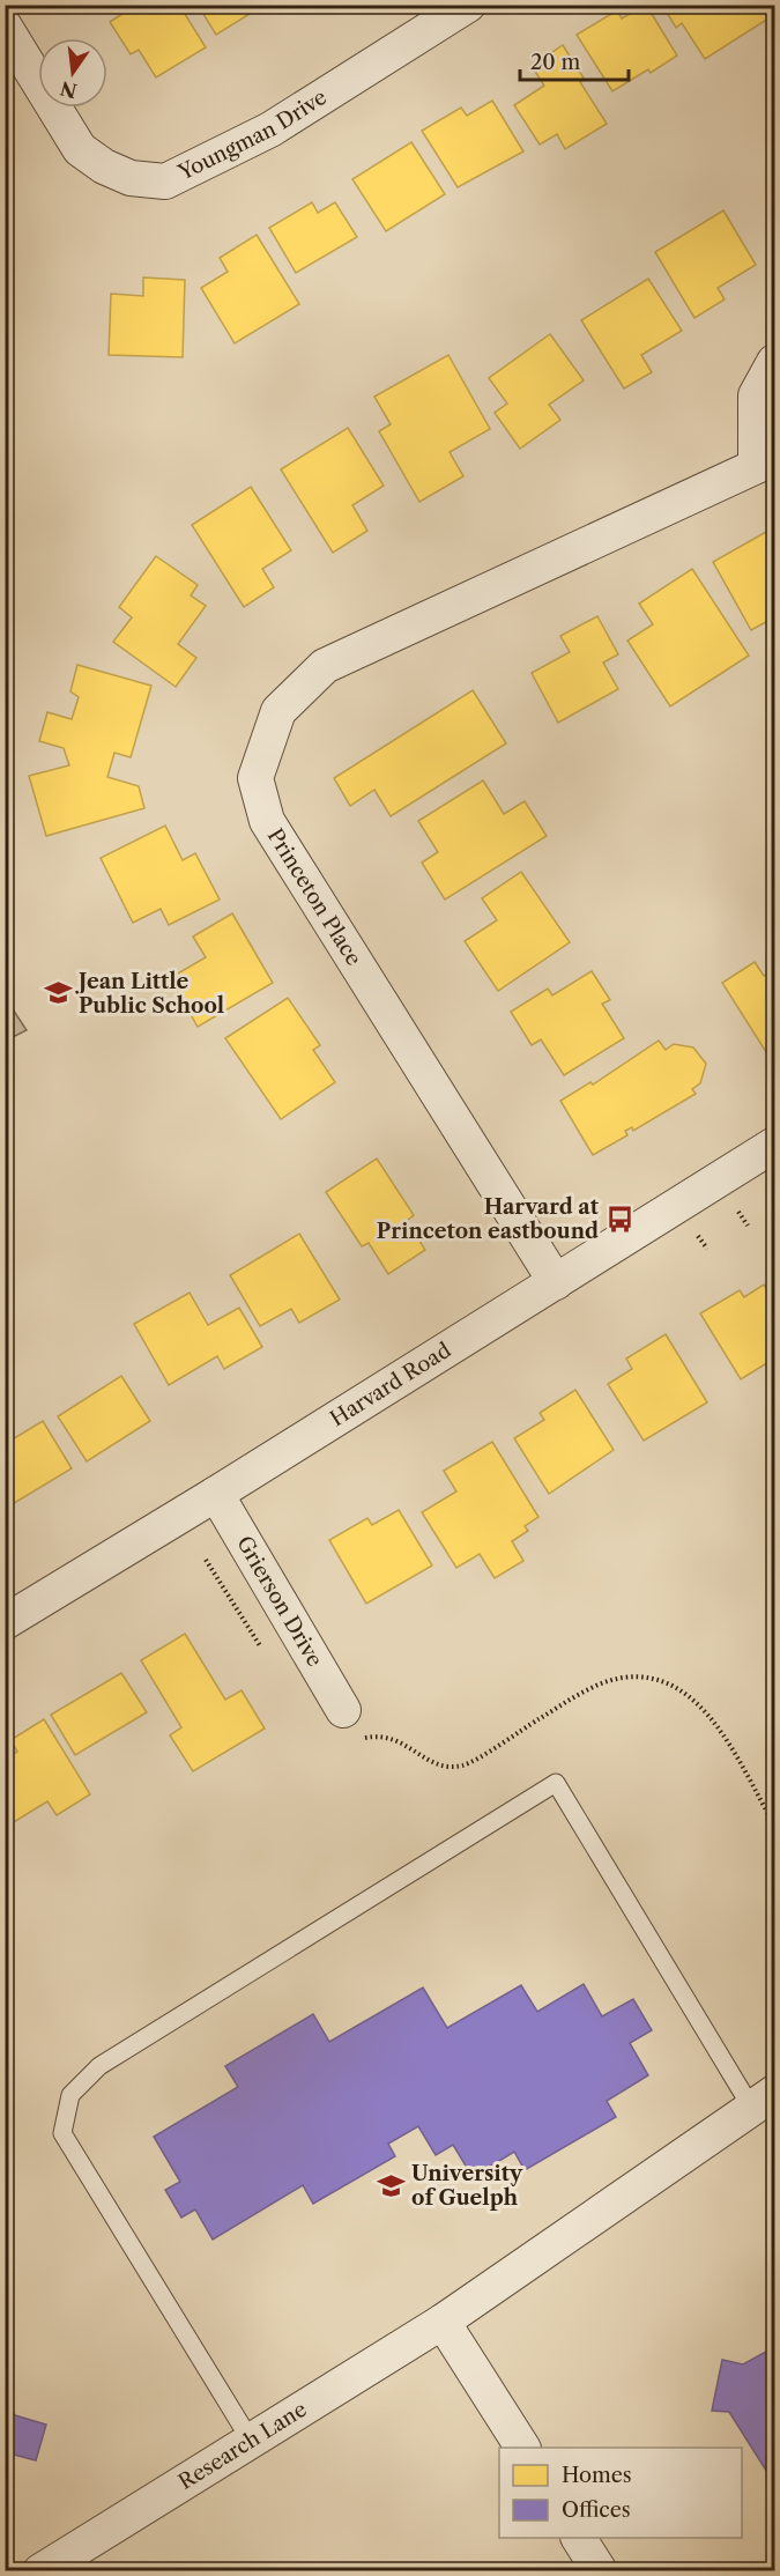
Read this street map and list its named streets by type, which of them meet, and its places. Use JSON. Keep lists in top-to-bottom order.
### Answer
{
  "streets": {
    "street": [
      "Youngman Drive",
      "Princeton Place",
      "Harvard Road",
      "Grierson Drive",
      "Research Lane"
    ]
  },
  "crossings": [
    ["Princeton Place", "Harvard Road"],
    ["Harvard Road", "Grierson Drive"]
  ],
  "places": {
    "school or university": ["Jean Little Public School", "University of Guelph"],
    "bus stop": ["Harvard at Princeton eastbound"]
  },
  "legend": ["Homes", "Offices"],
  "scale_bar": "20 m",
  "north": "bottom"
}
